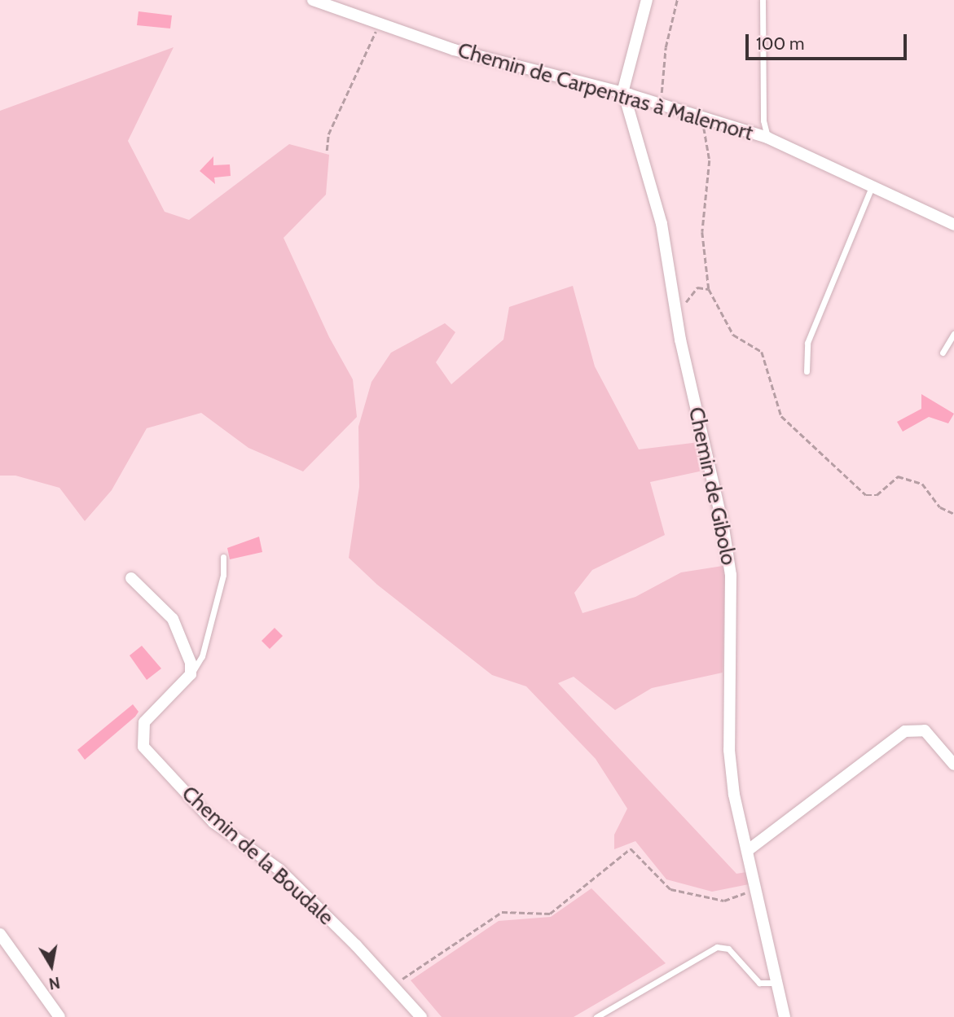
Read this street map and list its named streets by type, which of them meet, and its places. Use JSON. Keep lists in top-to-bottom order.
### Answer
{
  "streets": {
    "street": ["Chemin de Carpentras à Malemort", "Chemin de Gibolo", "Chemin de la Boudale"]
  },
  "crossings": [
    ["Chemin de Carpentras à Malemort", "Chemin de Gibolo"]
  ],
  "scale_bar": "100 m",
  "north": "bottom"
}
